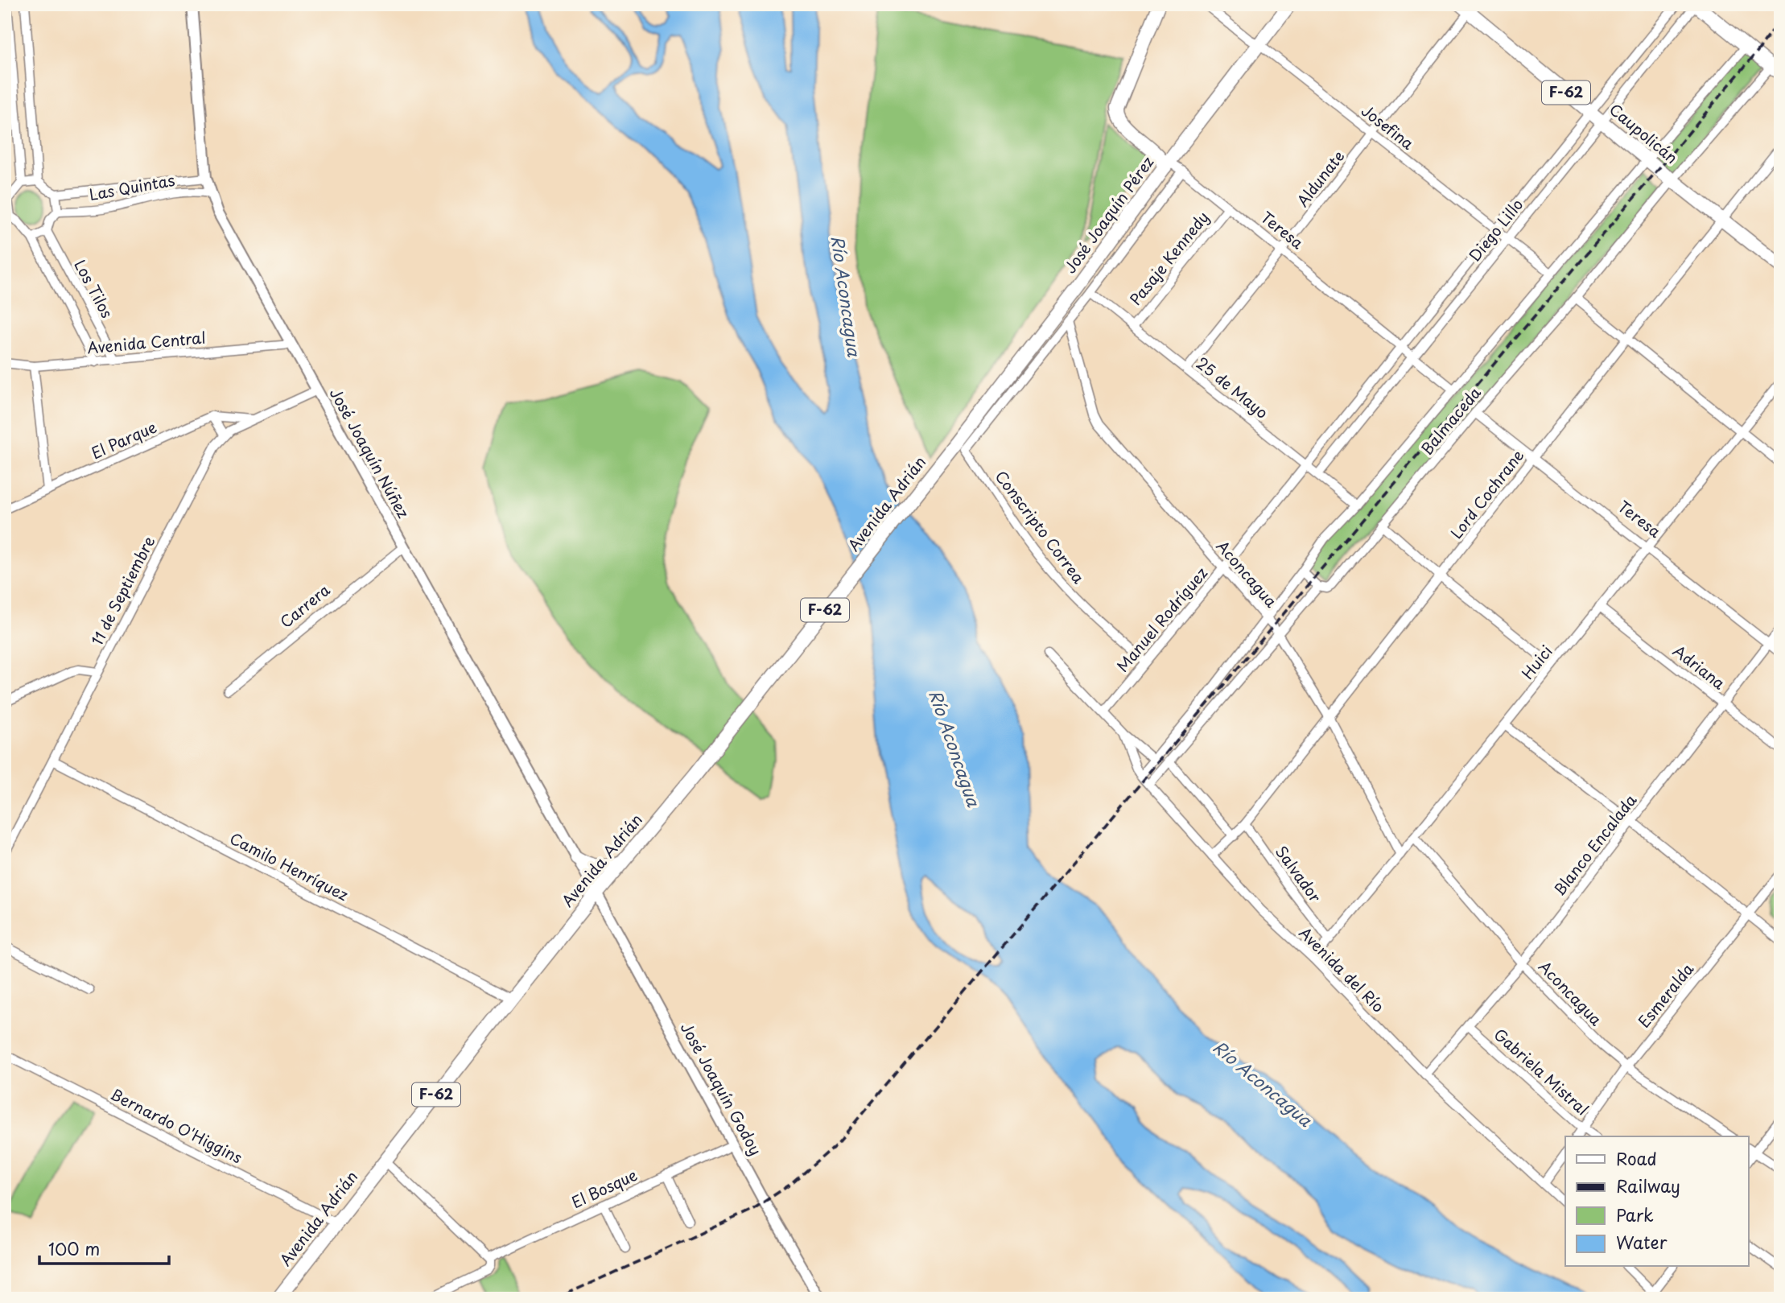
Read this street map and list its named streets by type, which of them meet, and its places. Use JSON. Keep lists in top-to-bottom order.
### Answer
{
  "streets": {
    "main road": [
      "F-62",
      "Caupolicán",
      "José Joaquín Pérez",
      "Teresa",
      "Avenida Adrián"
    ],
    "street": [
      "Josefina",
      "Aldunate",
      "Las Quintas",
      "Diego Lillo",
      "Pasaje Kennedy",
      "Los Tilos",
      "Avenida Central",
      "25 de Mayo",
      "Balmaceda",
      "El Parque",
      "José Joaquín Núñez",
      "Lord Cochrane",
      "Conscripto Correa",
      "Aconcagua",
      "11 de Septiembre",
      "Carrera",
      "Manuel Rodríguez",
      "Huici",
      "Adriana",
      "Blanco Encalada",
      "Camilo Henríquez",
      "Salvador",
      "Avenida del Río",
      "Esmeralda",
      "Gabriela Mistral",
      "José Joaquín Godoy",
      "Bernardo O'Higgins",
      "El Bosque"
    ]
  },
  "crossings": [
    ["Josefina", "Aldunate"],
    ["Josefina", "José Joaquín Pérez"],
    ["Josefina", "Diego Lillo"],
    ["Josefina", "Balmaceda"],
    ["Caupolicán", "Aldunate"],
    ["Caupolicán", "Diego Lillo"],
    ["Caupolicán", "Balmaceda"],
    ["Caupolicán", "Lord Cochrane"],
    ["Aldunate", "Teresa"],
    ["Aldunate", "25 de Mayo"],
    ["Las Quintas", "Los Tilos"],
    ["Las Quintas", "José Joaquín Núñez"],
    ["José Joaquín Pérez", "Teresa"],
    ["José Joaquín Pérez", "25 de Mayo"],
    ["José Joaquín Pérez", "Avenida Adrián"],
    ["José Joaquín Pérez", "Conscripto Correa"],
    ["José Joaquín Pérez", "Aconcagua"],
    ["Teresa", "Diego Lillo"],
    ["Teresa", "Pasaje Kennedy"],
    ["Teresa", "Balmaceda"],
    ["Teresa", "Lord Cochrane"],
    ["Teresa", "Huici"],
    ["Teresa", "Blanco Encalada"],
    ["Diego Lillo", "25 de Mayo"],
    ["Diego Lillo", "Manuel Rodríguez"],
    ["Pasaje Kennedy", "25 de Mayo"],
    ["Los Tilos", "Avenida Central"],
    ["Avenida Central", "José Joaquín Núñez"],
    ["25 de Mayo", "Balmaceda"],
    ["25 de Mayo", "Manuel Rodríguez"],
    ["Balmaceda", "Aconcagua"],
    ["Balmaceda", "Avenida del Río"],
    ["El Parque", "11 de Septiembre"],
    ["José Joaquín Núñez", "Avenida Adrián"],
    ["José Joaquín Núñez", "11 de Septiembre"],
    ["José Joaquín Núñez", "Carrera"],
    ["José Joaquín Núñez", "José Joaquín Godoy"],
    ["Lord Cochrane", "Aconcagua"],
    ["Lord Cochrane", "Salvador"],
    ["Lord Cochrane", "Avenida del Río"],
    ["Avenida Adrián", "Conscripto Correa"],
    ["Avenida Adrián", "Camilo Henríquez"],
    ["Avenida Adrián", "José Joaquín Godoy"],
    ["Avenida Adrián", "Bernardo O'Higgins"],
    ["Conscripto Correa", "Manuel Rodríguez"],
    ["Aconcagua", "Manuel Rodríguez"],
    ["Aconcagua", "Huici"],
    ["Aconcagua", "Blanco Encalada"],
    ["Aconcagua", "Esmeralda"],
    ["11 de Septiembre", "Camilo Henríquez"],
    ["Manuel Rodríguez", "Avenida del Río"],
    ["Huici", "Adriana"],
    ["Huici", "Salvador"],
    ["Huici", "Avenida del Río"],
    ["Adriana", "Blanco Encalada"],
    ["Blanco Encalada", "Avenida del Río"],
    ["Blanco Encalada", "Gabriela Mistral"],
    ["Esmeralda", "Gabriela Mistral"],
    ["José Joaquín Godoy", "El Bosque"]
  ],
  "water": ["Río Aconcagua"],
  "legend": [
    "Road",
    "Railway",
    "Park",
    "Water"
  ],
  "scale_bar": "100 m"
}
